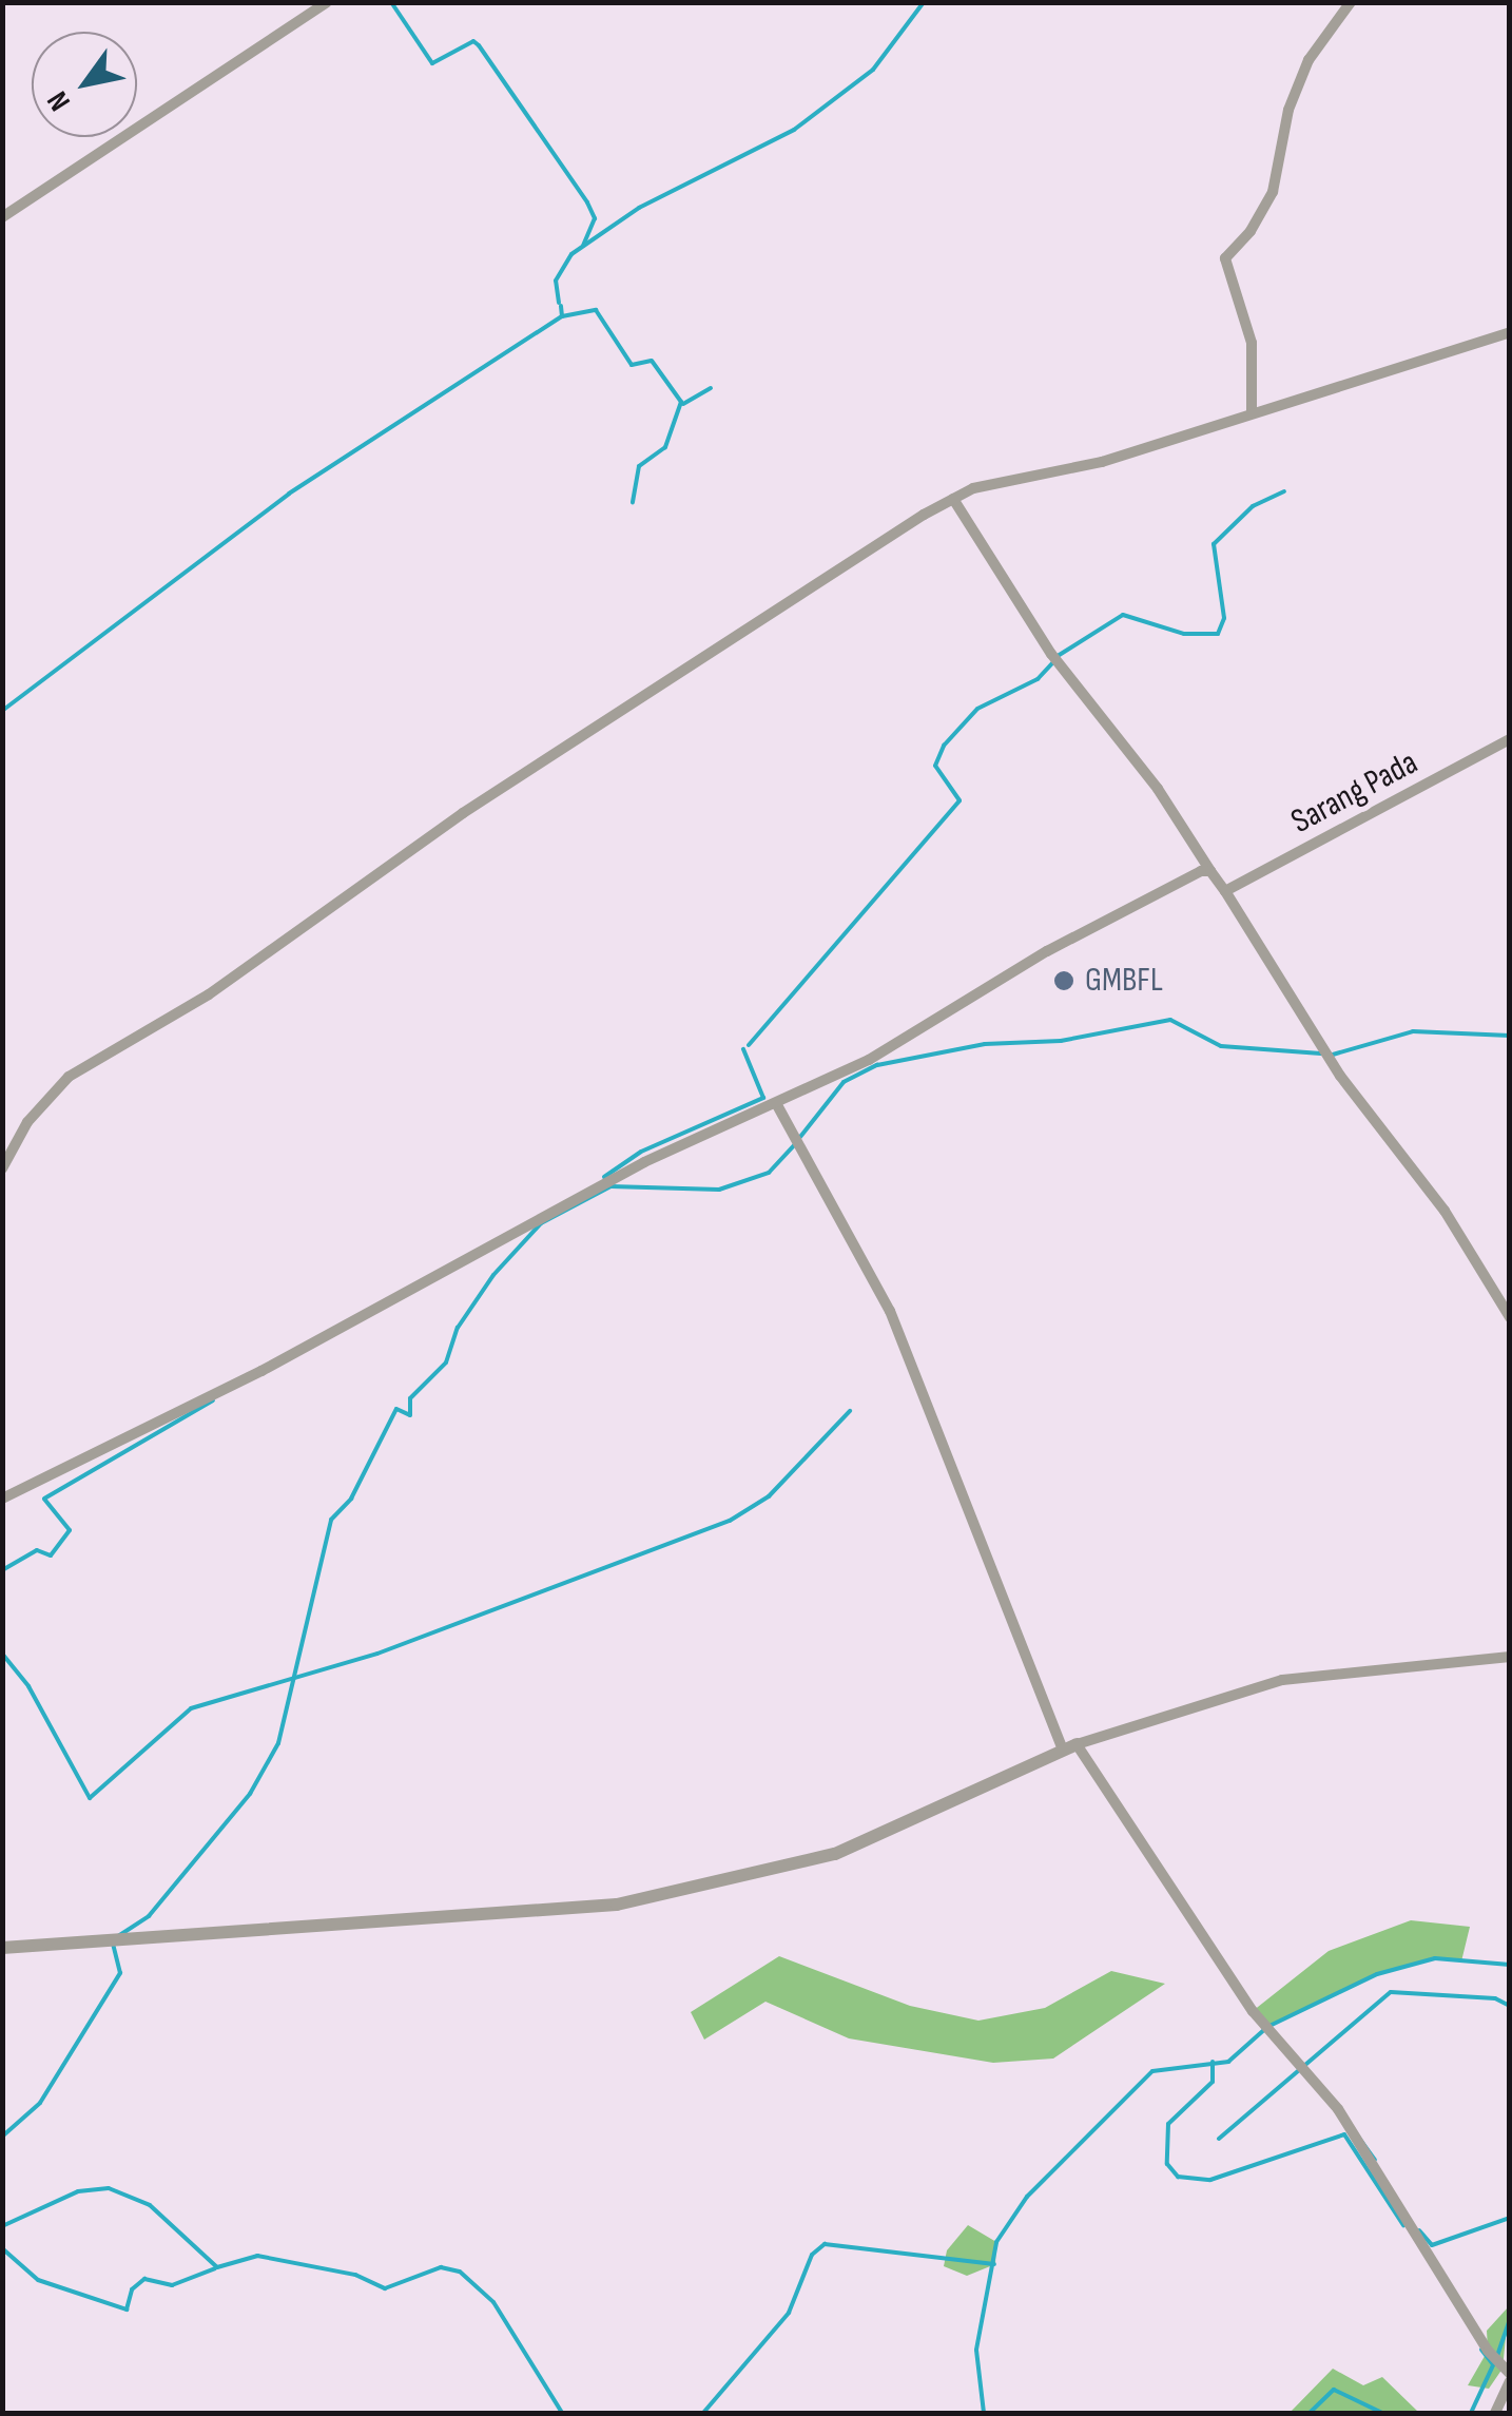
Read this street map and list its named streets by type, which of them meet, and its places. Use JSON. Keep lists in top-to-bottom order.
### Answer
{
  "streets": {
    "street": ["Sarang Pada"]
  },
  "places": ["GMBFL"],
  "north": "bottom left"
}
